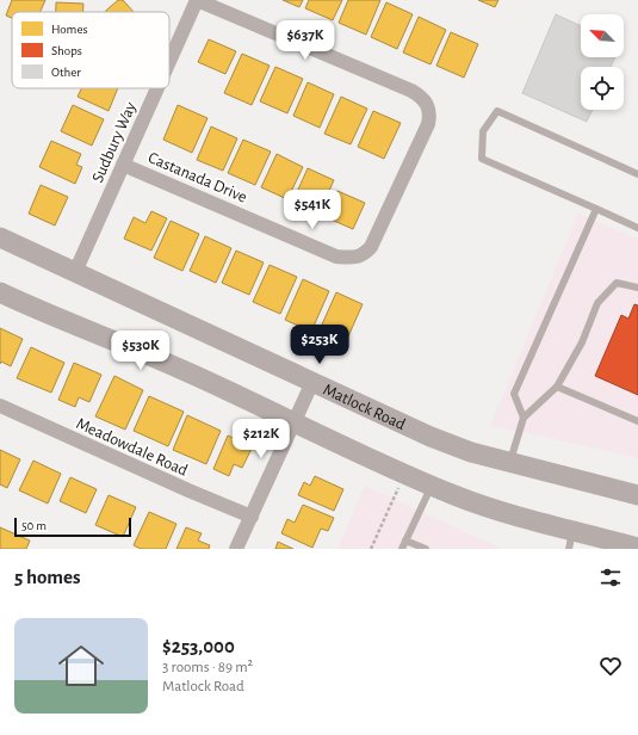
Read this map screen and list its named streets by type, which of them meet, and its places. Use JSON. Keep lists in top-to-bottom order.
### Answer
{
  "streets": {
    "main road": ["Matlock Road"],
    "street": ["Sudbury Way", "Castanada Drive", "Meadowdale Road"]
  },
  "crossings": [
    ["Sudbury Way", "Castanada Drive"],
    ["Sudbury Way", "Matlock Road"]
  ],
  "legend": ["Homes", "Shops", "Other"],
  "scale_bar": "50 m",
  "north": "top left",
  "page": {
    "price": [
      "$637K",
      "$541K",
      "$253K",
      "$530K",
      "$212K"
    ],
    "scale": "50 m",
    "heading": "5 homes",
    "list": [
      {
        "name": "$253,000",
        "note": "3 rooms · 89 m² · Matlock Road"
      }
    ]
  }
}
